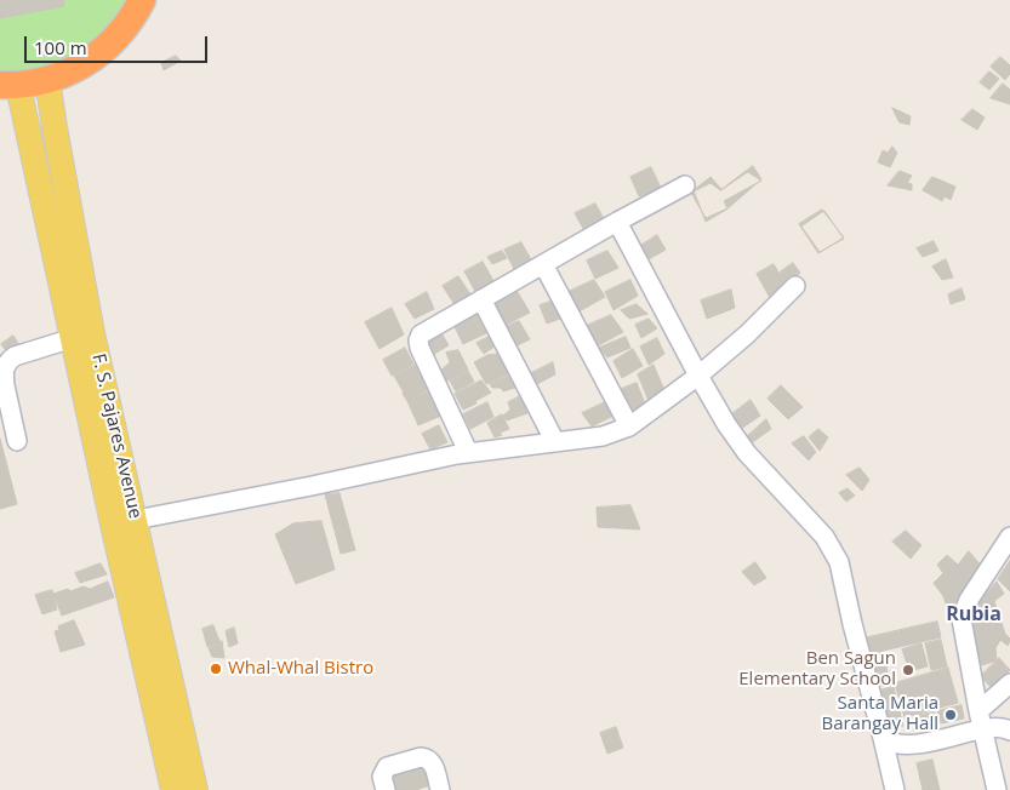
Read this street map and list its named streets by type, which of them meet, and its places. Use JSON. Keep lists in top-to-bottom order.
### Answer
{
  "streets": {
    "main road": ["F. S. Pajares Avenue"]
  },
  "districts": ["Rubia"],
  "places": ["Whal-Whal Bistro", "Ben Sagun Elementary School", "Santa Maria Barangay Hall"],
  "scale_bar": "100 m"
}
